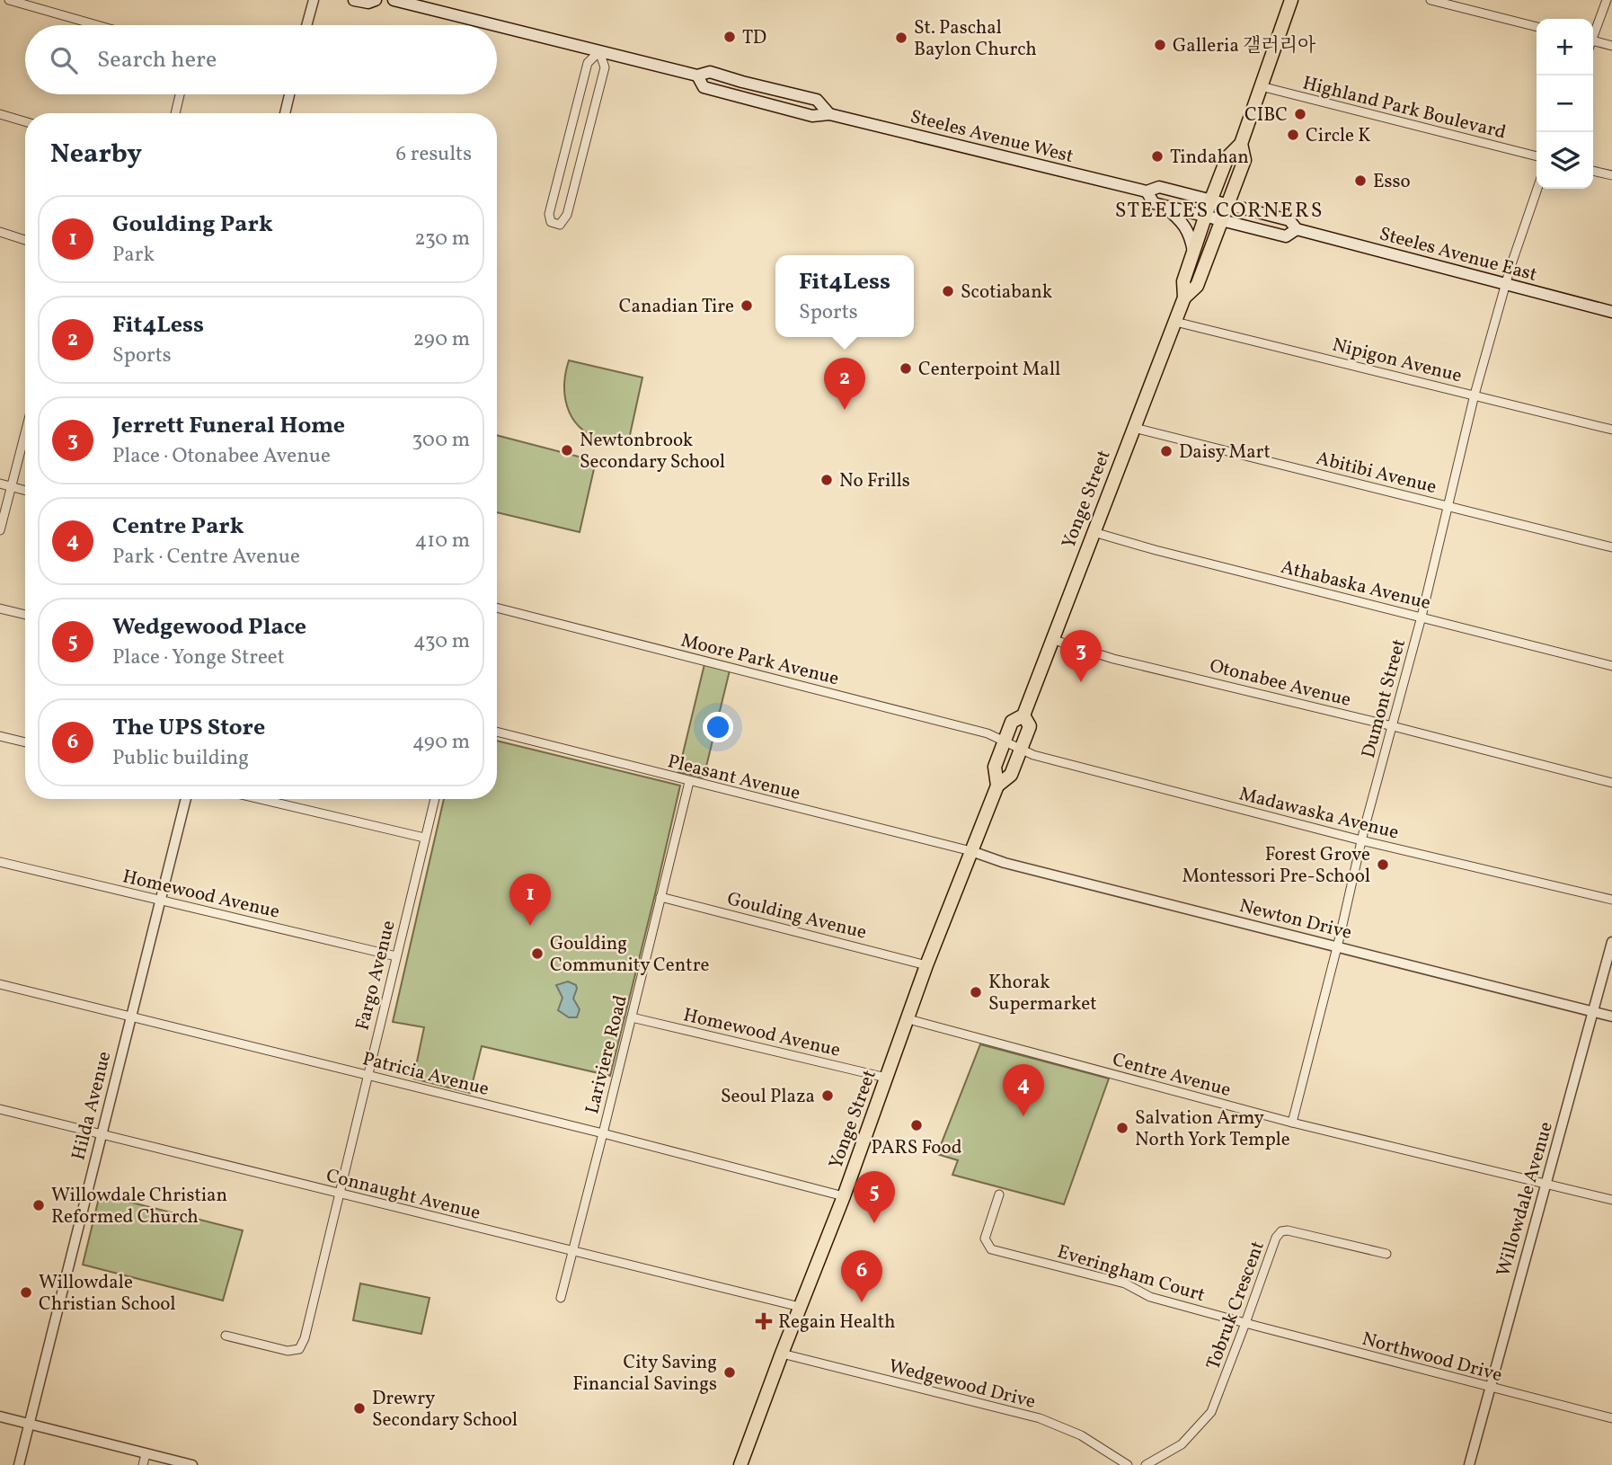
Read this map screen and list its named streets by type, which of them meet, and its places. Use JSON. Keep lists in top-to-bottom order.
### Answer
{
  "streets": {
    "main road": ["Steeles Avenue West", "Steeles Avenue East", "Yonge Street"],
    "street": [
      "Highland Park Boulevard",
      "Nipigon Avenue",
      "Abitibi Avenue",
      "Athabaska Avenue",
      "Moore Park Avenue",
      "Otonabee Avenue",
      "Dumont Street",
      "Pleasant Avenue",
      "Madawaska Avenue",
      "Homewood Avenue",
      "Goulding Avenue",
      "Newton Drive",
      "Fargo Avenue",
      "Lariviere Road",
      "Patricia Avenue",
      "Centre Avenue",
      "Hilda Avenue",
      "Connaught Avenue",
      "Willowdale Avenue",
      "Everingham Court",
      "Tobruk Crescent",
      "Northwood Drive",
      "Wedgewood Drive"
    ]
  },
  "crossings": [
    ["Highland Park Boulevard", "Yonge Street"],
    ["Steeles Avenue West", "Steeles Avenue East"],
    ["Steeles Avenue West", "Yonge Street"],
    ["Steeles Avenue East", "Yonge Street"],
    ["Steeles Avenue East", "Dumont Street"],
    ["Nipigon Avenue", "Yonge Street"],
    ["Nipigon Avenue", "Dumont Street"],
    ["Abitibi Avenue", "Yonge Street"],
    ["Abitibi Avenue", "Dumont Street"],
    ["Yonge Street", "Athabaska Avenue"],
    ["Yonge Street", "Moore Park Avenue"],
    ["Yonge Street", "Otonabee Avenue"],
    ["Yonge Street", "Pleasant Avenue"],
    ["Yonge Street", "Madawaska Avenue"],
    ["Yonge Street", "Homewood Avenue"],
    ["Yonge Street", "Goulding Avenue"],
    ["Yonge Street", "Newton Drive"],
    ["Yonge Street", "Patricia Avenue"],
    ["Yonge Street", "Centre Avenue"],
    ["Yonge Street", "Connaught Avenue"],
    ["Yonge Street", "Wedgewood Drive"],
    ["Athabaska Avenue", "Dumont Street"],
    ["Moore Park Avenue", "Madawaska Avenue"],
    ["Otonabee Avenue", "Dumont Street"],
    ["Dumont Street", "Madawaska Avenue"],
    ["Dumont Street", "Newton Drive"],
    ["Dumont Street", "Centre Avenue"],
    ["Pleasant Avenue", "Newton Drive"],
    ["Pleasant Avenue", "Lariviere Road"],
    ["Homewood Avenue", "Fargo Avenue"],
    ["Homewood Avenue", "Lariviere Road"],
    ["Homewood Avenue", "Hilda Avenue"],
    ["Goulding Avenue", "Lariviere Road"],
    ["Newton Drive", "Willowdale Avenue"],
    ["Fargo Avenue", "Patricia Avenue"],
    ["Fargo Avenue", "Connaught Avenue"],
    ["Lariviere Road", "Patricia Avenue"],
    ["Lariviere Road", "Connaught Avenue"],
    ["Patricia Avenue", "Hilda Avenue"],
    ["Centre Avenue", "Willowdale Avenue"],
    ["Hilda Avenue", "Connaught Avenue"],
    ["Willowdale Avenue", "Northwood Drive"],
    ["Everingham Court", "Tobruk Crescent"],
    ["Everingham Court", "Northwood Drive"],
    ["Tobruk Crescent", "Northwood Drive"]
  ],
  "districts": ["STEELES CORNERS"],
  "places": {
    "other": [
      "TD",
      "St. Paschal Baylon Church",
      "Galleria 갤러리아",
      "CIBC",
      "Circle K",
      "Tindahan",
      "Esso",
      "Scotiabank",
      "Canadian Tire",
      "Centerpoint Mall",
      "Newtonbrook Secondary School",
      "Daisy Mart",
      "No Frills",
      "Forest Grove Montessori Pre-School",
      "Goulding Community Centre",
      "Khorak Supermarket",
      "Seoul Plaza",
      "PARS Food",
      "Salvation Army North York Temple",
      "Willowdale Christian Reformed Church",
      "Willowdale Christian School",
      "City Saving Financial Savings",
      "Drewry Secondary School"
    ],
    "health": ["Regain Health"]
  },
  "page": {
    "map_buttons": ["+", "−"],
    "search": "Search here",
    "heading": ["Nearby", "6 results"],
    "list": [
      {
        "mark": "1",
        "name": "Goulding Park",
        "note": "Park",
        "value": "230 m"
      },
      {
        "mark": "2",
        "name": "Fit4Less",
        "note": "Sports",
        "value": "290 m"
      },
      {
        "mark": "3",
        "name": "Jerrett Funeral Home",
        "note": "Place · Otonabee Avenue",
        "value": "300 m"
      },
      {
        "mark": "4",
        "name": "Centre Park",
        "note": "Park · Centre Avenue",
        "value": "410 m"
      },
      {
        "mark": "5",
        "name": "Wedgewood Place",
        "note": "Place · Yonge Street",
        "value": "430 m"
      },
      {
        "mark": "6",
        "name": "The UPS Store",
        "note": "Public building",
        "value": "490 m"
      }
    ],
    "popup": ["Fit4Less", "Sports"],
    "pins": [
      "2",
      "3",
      "1",
      "4",
      "5",
      "6"
    ]
  }
}
